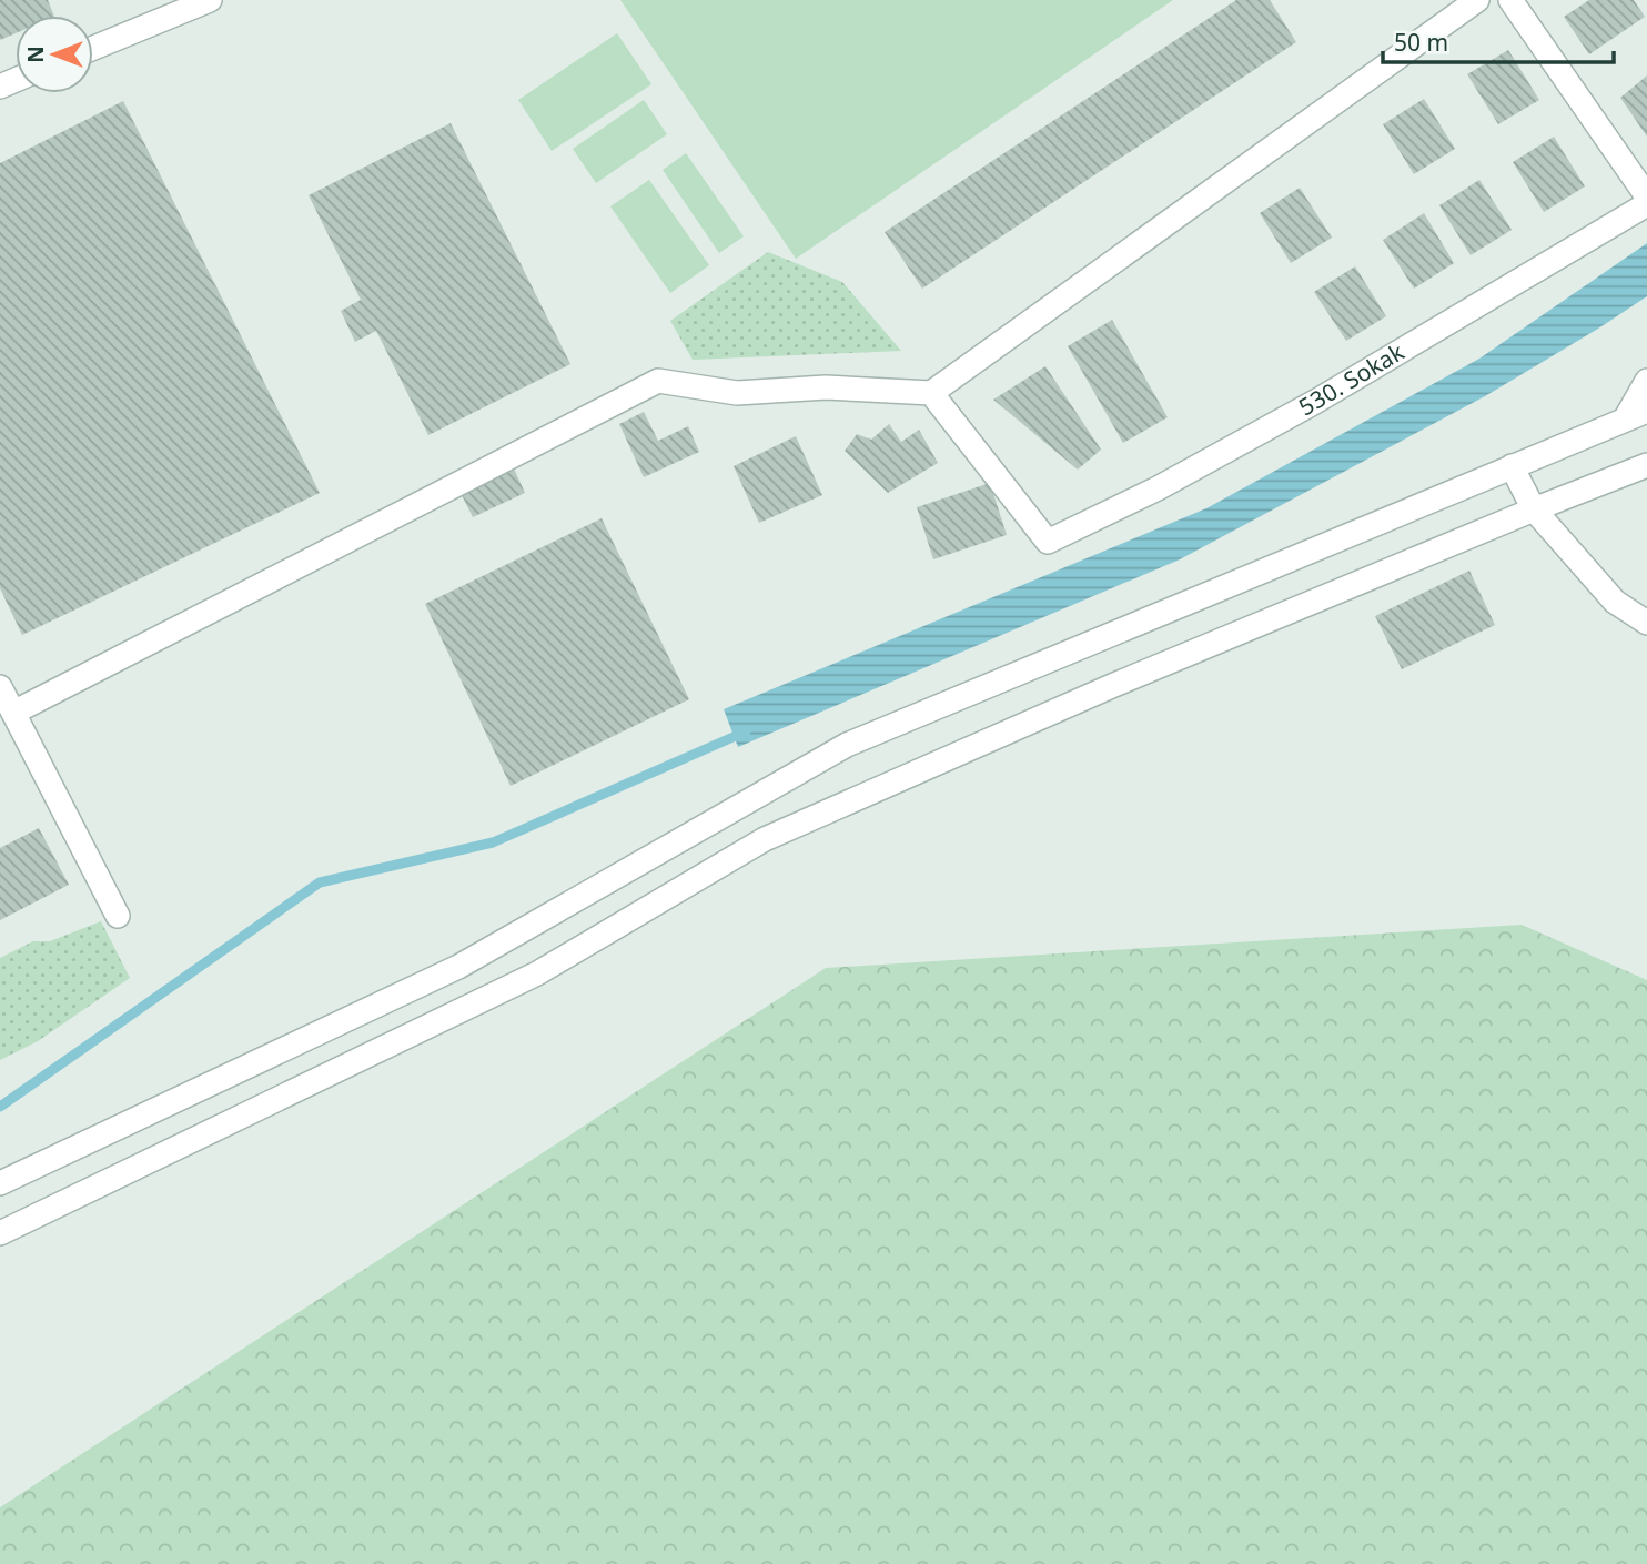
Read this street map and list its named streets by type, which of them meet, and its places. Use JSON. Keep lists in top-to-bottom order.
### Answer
{
  "streets": {
    "street": ["530. Sokak"]
  },
  "scale_bar": "50 m",
  "north": "left"
}
